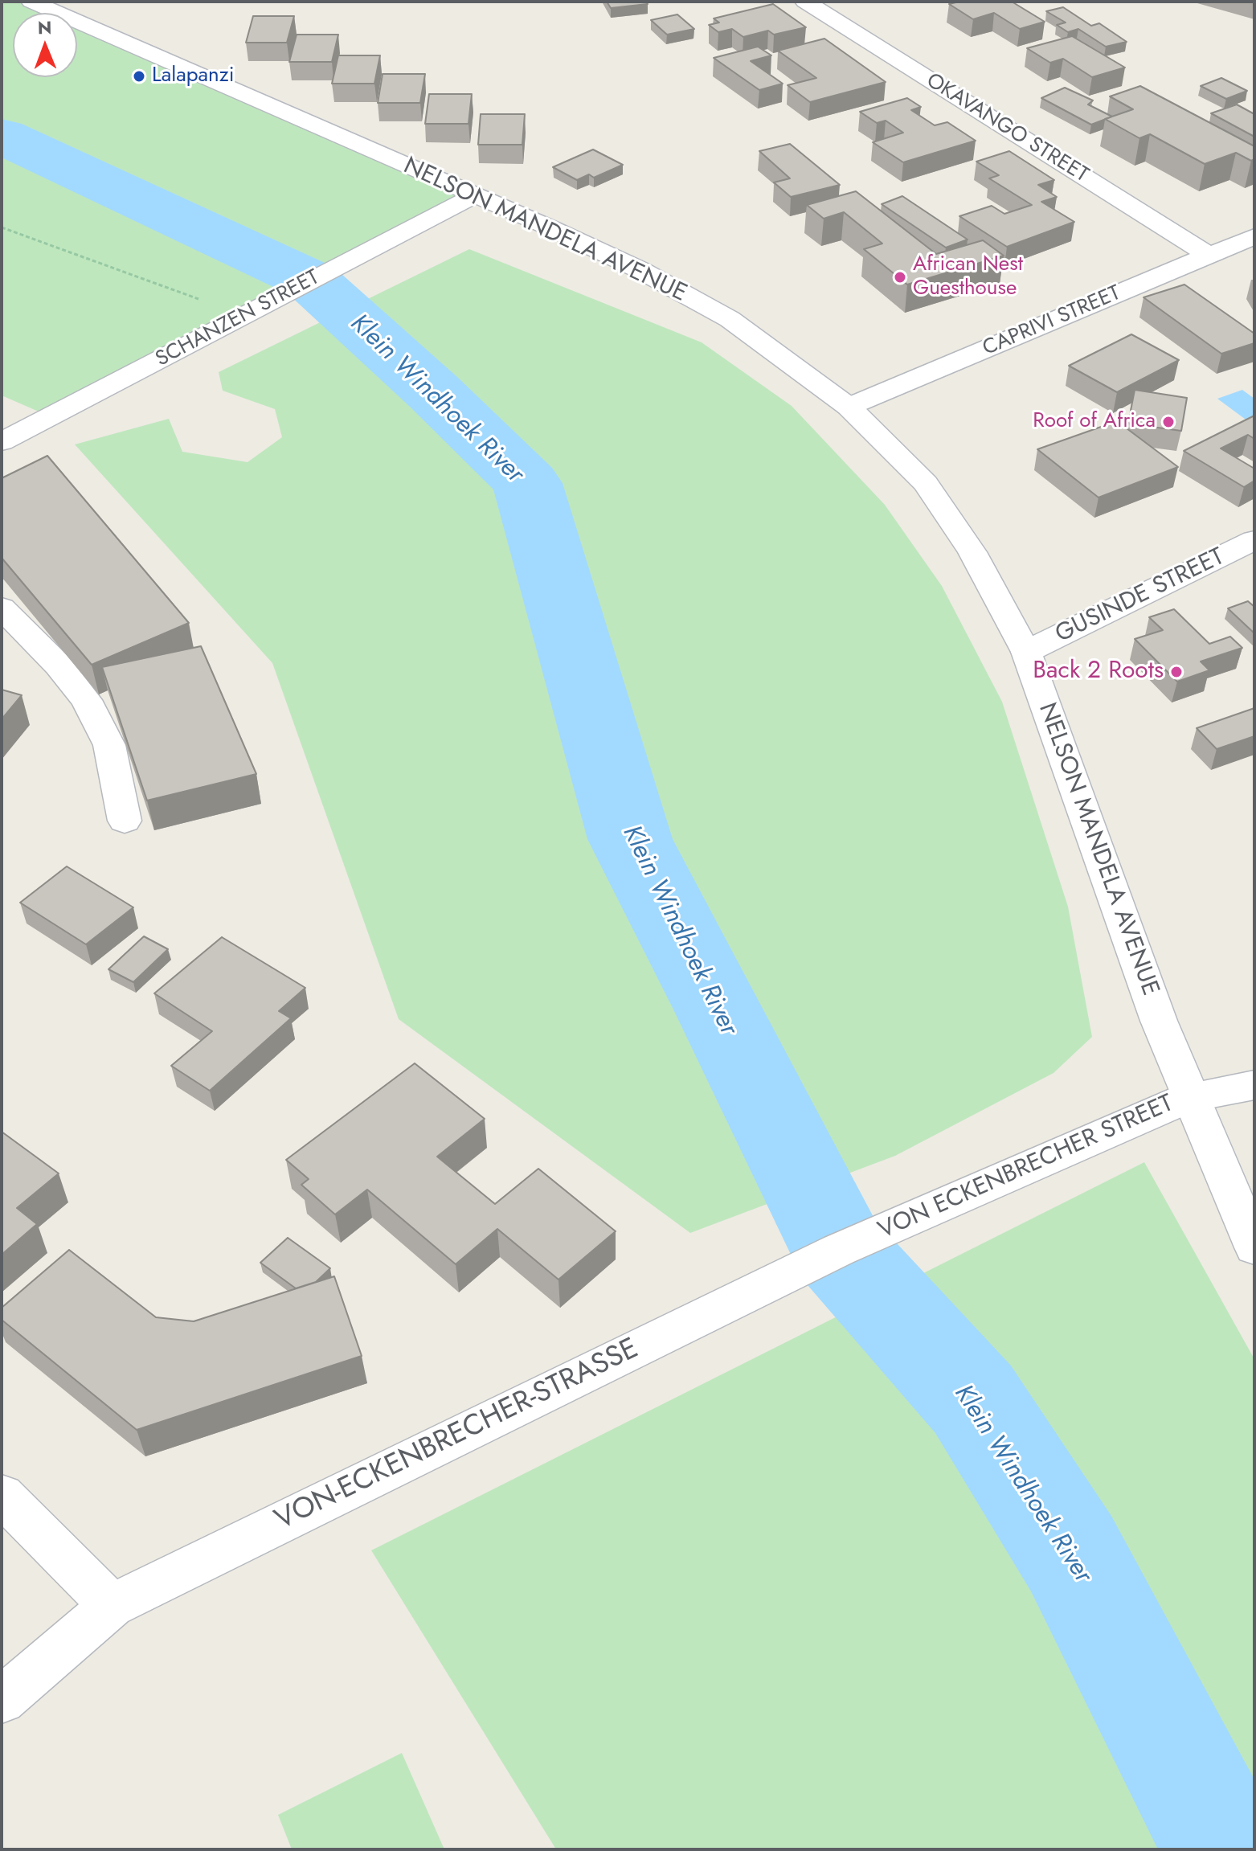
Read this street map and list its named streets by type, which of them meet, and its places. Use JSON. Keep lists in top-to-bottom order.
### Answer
{
  "streets": {
    "street": [
      "OKAVANGO STREET",
      "NELSON MANDELA AVENUE",
      "SCHANZEN STREET",
      "CAPRIVI STREET",
      "GUSINDE STREET",
      "VON ECKENBRECHER STREET",
      "VON-ECKENBRECHER-STRASSE"
    ]
  },
  "crossings": [
    ["OKAVANGO STREET", "CAPRIVI STREET"],
    ["NELSON MANDELA AVENUE", "SCHANZEN STREET"],
    ["NELSON MANDELA AVENUE", "CAPRIVI STREET"],
    ["NELSON MANDELA AVENUE", "GUSINDE STREET"],
    ["NELSON MANDELA AVENUE", "VON ECKENBRECHER STREET"],
    ["VON ECKENBRECHER STREET", "VON-ECKENBRECHER-STRASSE"]
  ],
  "water": ["Klein Windhoek River"],
  "places": [
    "Lalapanzi",
    "African Nest Guesthouse",
    "Roof of Africa",
    "Back 2 Roots"
  ],
  "north": "top"
}
